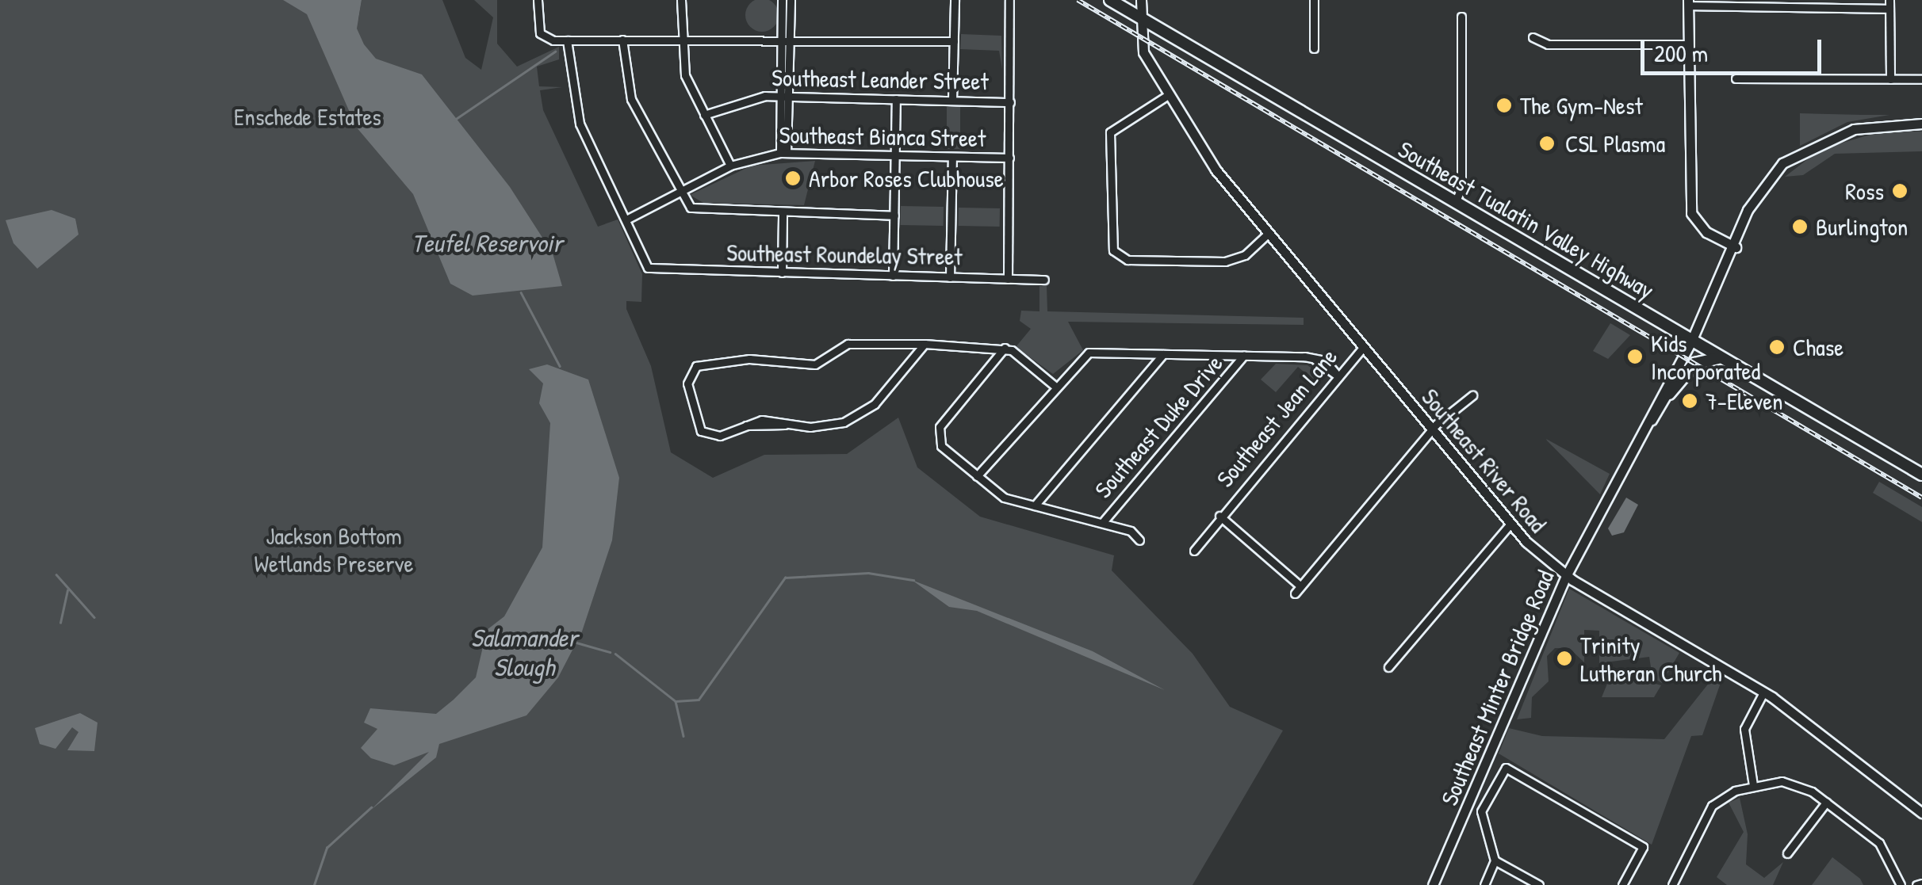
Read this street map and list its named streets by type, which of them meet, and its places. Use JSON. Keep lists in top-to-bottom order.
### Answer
{
  "streets": {
    "main road": ["Southeast Tualatin Valley Highway", "Southeast River Road", "Southeast Minter Bridge Road"],
    "street": [
      "Southeast Leander Street",
      "Southeast Bianca Street",
      "Southeast Roundelay Street",
      "Southeast Jean Lane",
      "Southeast Duke Drive"
    ]
  },
  "crossings": [
    ["Southeast Bianca Street", "Southeast Roundelay Street"],
    ["Southeast Tualatin Valley Highway", "Southeast River Road"],
    ["Southeast Tualatin Valley Highway", "Southeast Minter Bridge Road"],
    ["Southeast Jean Lane", "Southeast River Road"],
    ["Southeast River Road", "Southeast Minter Bridge Road"]
  ],
  "water": ["Teufel Reservoir", "Salamander Slough"],
  "parks": ["Enschede Estates", "Jackson Bottom Wetlands Preserve"],
  "places": [
    "The Gym-Nest",
    "CSL Plasma",
    "Arbor Roses Clubhouse",
    "Ross",
    "Burlington",
    "Chase",
    "Kids Incorporated",
    "7-Eleven",
    "Trinity Lutheran Church"
  ],
  "scale_bar": "200 m"
}
